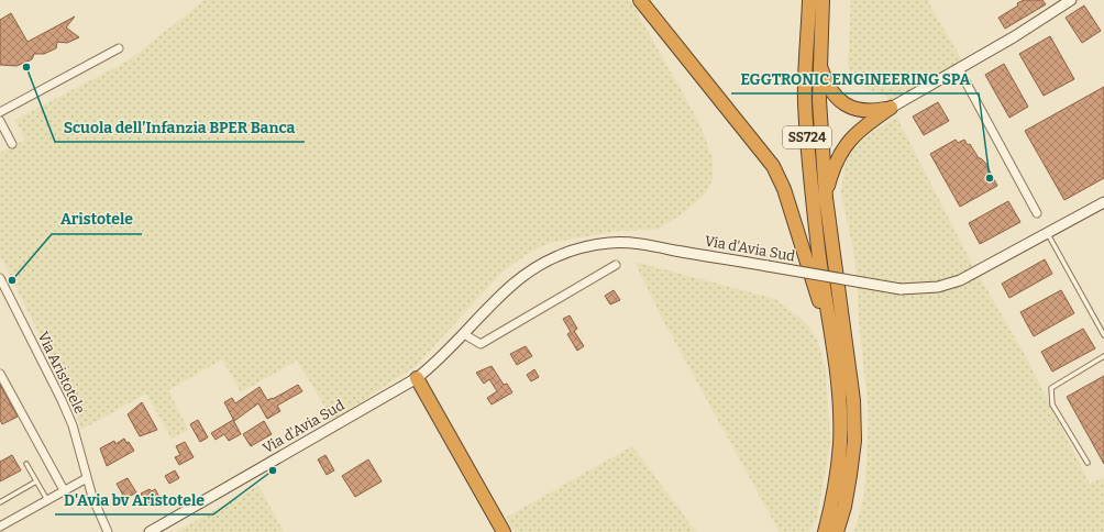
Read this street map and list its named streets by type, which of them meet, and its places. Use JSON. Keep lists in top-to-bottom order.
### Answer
{
  "streets": {
    "highway": ["SS724"],
    "street": ["Via d'Avia Sud", "Via Aristotele"]
  },
  "places": [
    "Scuola dell’Infanzia BPER Banca",
    "EGGTRONIC ENGINEERING SPA",
    "Aristotele",
    "D'Avia bv Aristotele"
  ]
}
